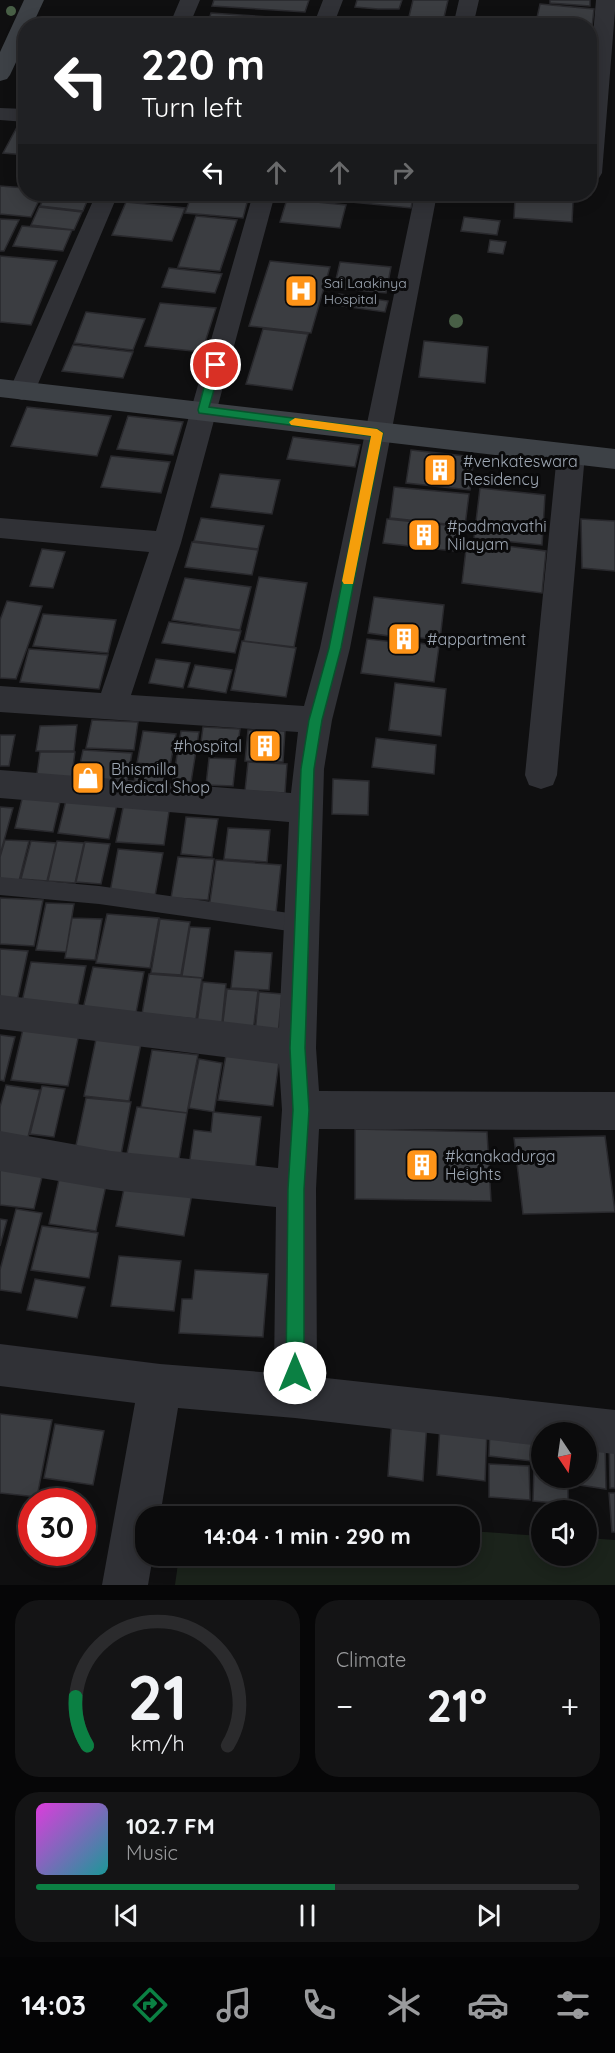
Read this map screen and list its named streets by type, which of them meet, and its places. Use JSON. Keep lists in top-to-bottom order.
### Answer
{
  "places": {
    "hospital": ["Sai Laakinya Hospital"],
    "building": [
      "#venkateswara Residency",
      "#padmavathi Nilayam",
      "#appartment",
      "#hospital",
      "#kanakadurga Heights"
    ],
    "shop": ["Bhismilla Medical Shop"]
  },
  "north": "bottom",
  "page": {
    "turn": ["220 m", "Turn left"],
    "limit": "30",
    "trip": "14:04 · 1 min · 290 m",
    "tile": "Climate",
    "heat": ["−", "21°", "+"],
    "song": ["102.7 FM", "Music"],
    "tabs": "14:03",
    "gauge": ["21", "km/h"]
  }
}
